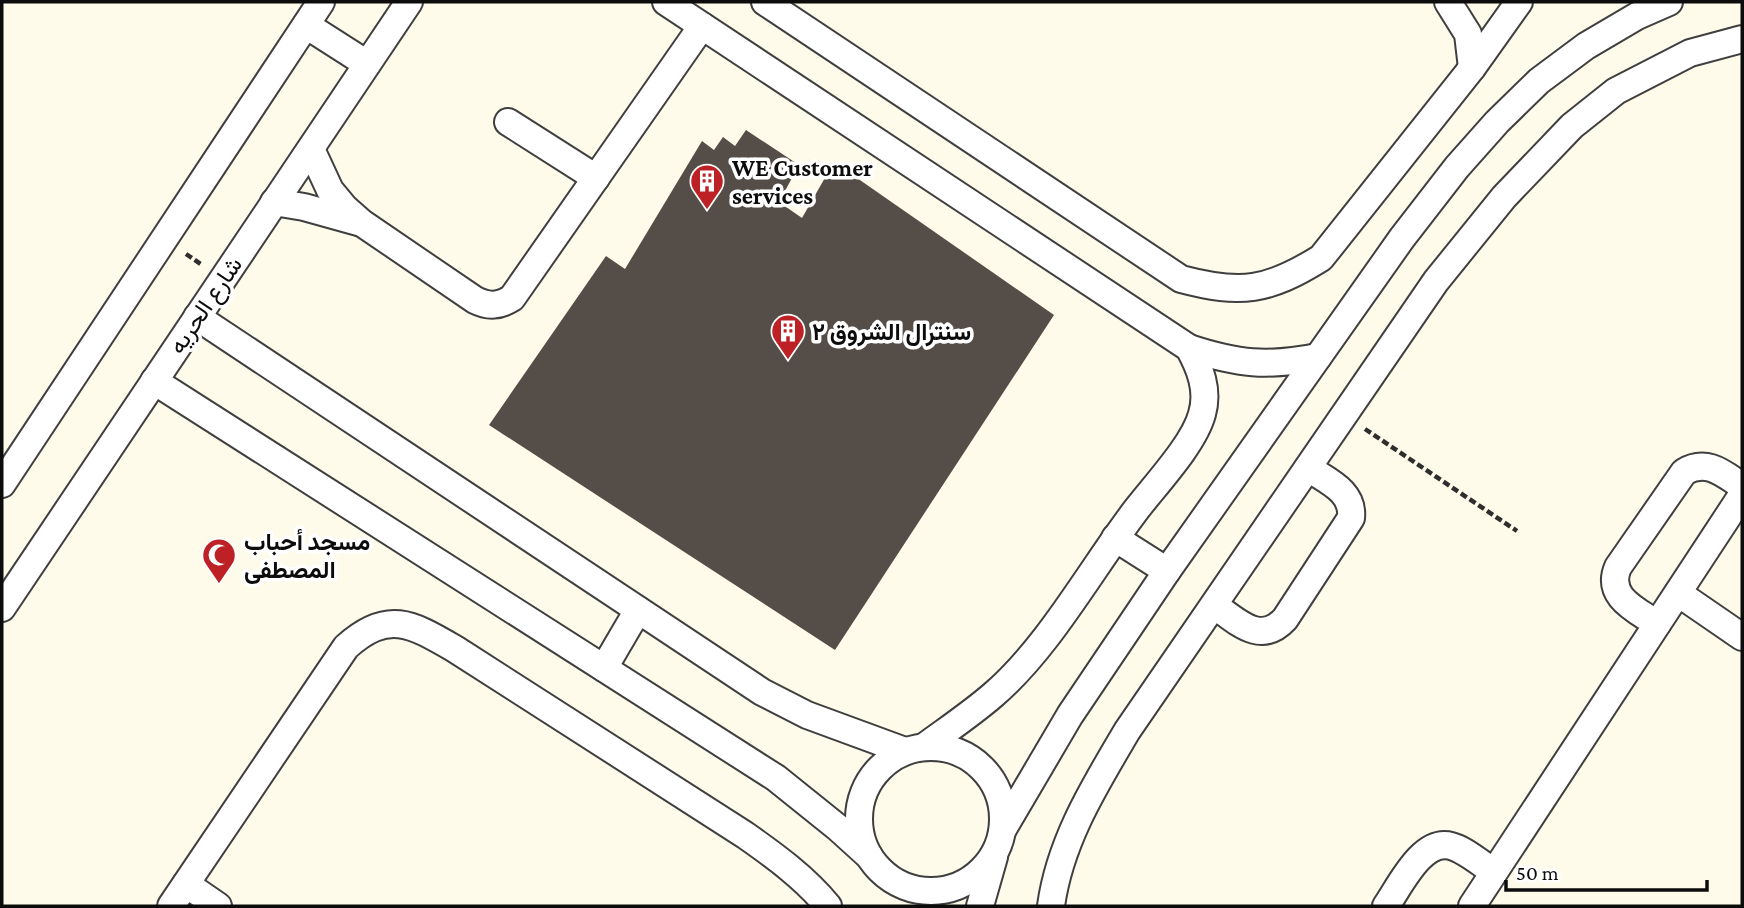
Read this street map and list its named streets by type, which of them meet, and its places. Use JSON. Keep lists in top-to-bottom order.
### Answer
{
  "streets": {
    "street": ["شارع الحريه"]
  },
  "places": {
    "building": ["WE Customer services", "سنترال الشروق ٢"],
    "mosque": ["مسجد أحباب المصطفى"]
  },
  "scale_bar": "50 m"
}
